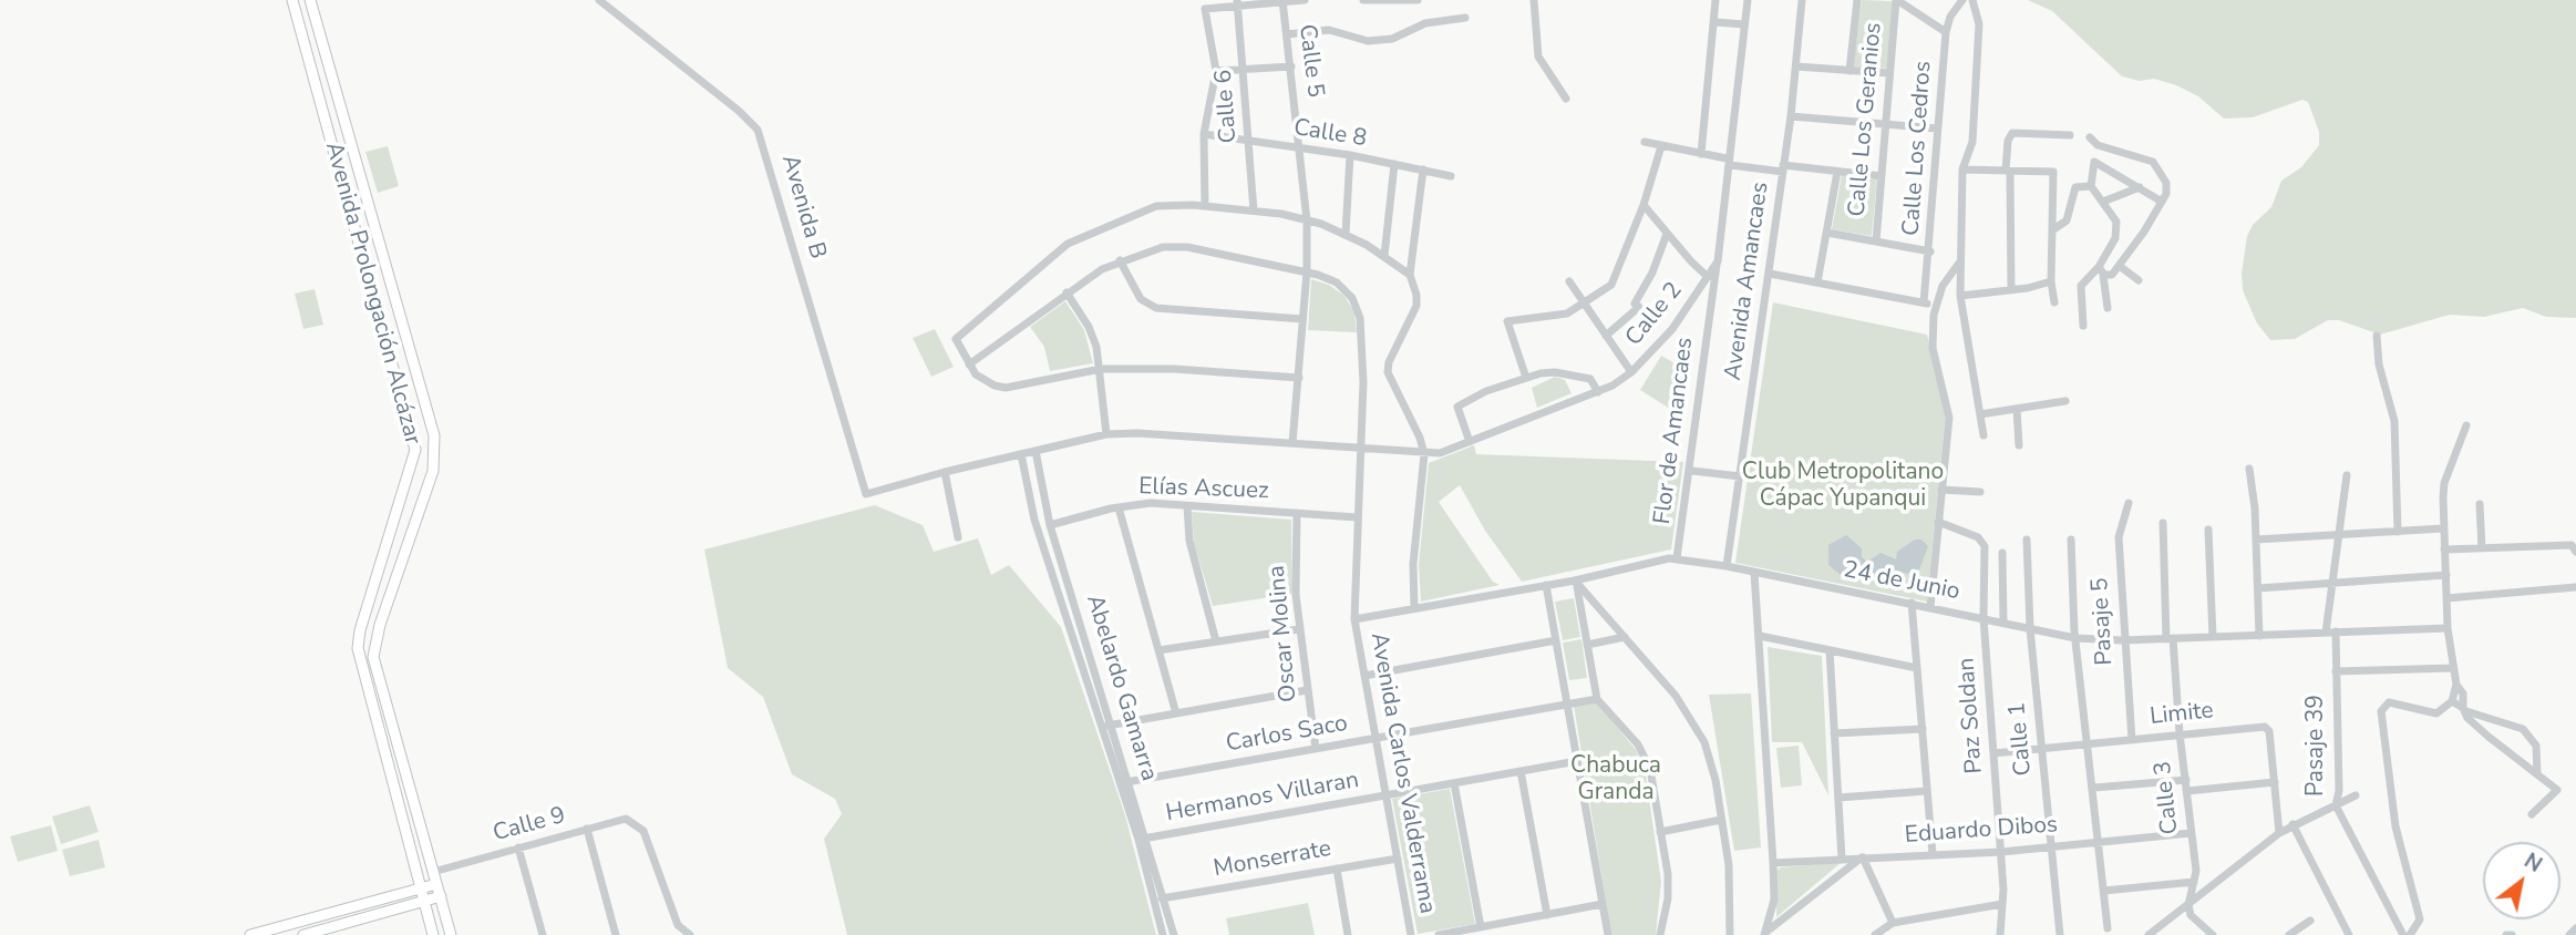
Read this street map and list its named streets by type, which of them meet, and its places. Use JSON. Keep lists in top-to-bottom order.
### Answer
{
  "streets": {
    "main road": ["Avenida Prolongación Alcázar"],
    "street": [
      "Calle 5",
      "Calle 6",
      "Calle Los Geranios",
      "Calle 8",
      "Calle Los Cedros",
      "Avenida B",
      "Avenida Amancaes",
      "Calle 2",
      "Flor de Amancaes",
      "Elías Ascuez",
      "24 de Junio",
      "Pasaje 5",
      "Oscar Molina",
      "Abelardo Gamarra",
      "Limite",
      "Paz Soldan",
      "Carlos Saco",
      "Calle 1",
      "Pasaje 39",
      "Avenida Carlos Valderrama",
      "Hermanos Villaran",
      "Calle 3",
      "Calle 9",
      "Eduardo Dibos",
      "Monserrate"
    ]
  },
  "crossings": [
    ["Calle 5", "Calle 8"],
    ["Calle 5", "Calle 2"],
    ["Calle 5", "Avenida Carlos Valderrama"],
    ["Calle 6", "Calle 8"],
    ["Avenida B", "Calle 2"],
    ["Avenida Amancaes", "24 de Junio"],
    ["Avenida Prolongación Alcázar", "Calle 9"],
    ["Calle 2", "Flor de Amancaes"],
    ["Calle 2", "Abelardo Gamarra"],
    ["Calle 2", "Avenida Carlos Valderrama"],
    ["Flor de Amancaes", "24 de Junio"],
    ["Elías Ascuez", "Oscar Molina"],
    ["Elías Ascuez", "Abelardo Gamarra"],
    ["Elías Ascuez", "Avenida Carlos Valderrama"],
    ["24 de Junio", "Pasaje 5"],
    ["24 de Junio", "Paz Soldan"],
    ["24 de Junio", "Calle 1"],
    ["24 de Junio", "Pasaje 39"],
    ["24 de Junio", "Avenida Carlos Valderrama"],
    ["24 de Junio", "Calle 3"],
    ["Pasaje 5", "Limite"],
    ["Oscar Molina", "Carlos Saco"],
    ["Abelardo Gamarra", "Carlos Saco"],
    ["Abelardo Gamarra", "Hermanos Villaran"],
    ["Abelardo Gamarra", "Monserrate"],
    ["Limite", "Paz Soldan"],
    ["Limite", "Calle 1"],
    ["Limite", "Calle 3"],
    ["Paz Soldan", "Eduardo Dibos"],
    ["Carlos Saco", "Avenida Carlos Valderrama"],
    ["Calle 1", "Eduardo Dibos"],
    ["Avenida Carlos Valderrama", "Hermanos Villaran"],
    ["Avenida Carlos Valderrama", "Monserrate"],
    ["Calle 3", "Eduardo Dibos"]
  ],
  "parks": ["Club Metropolitano Cápac Yupanqui", "Chabuca Granda"],
  "north": "top right"
}
